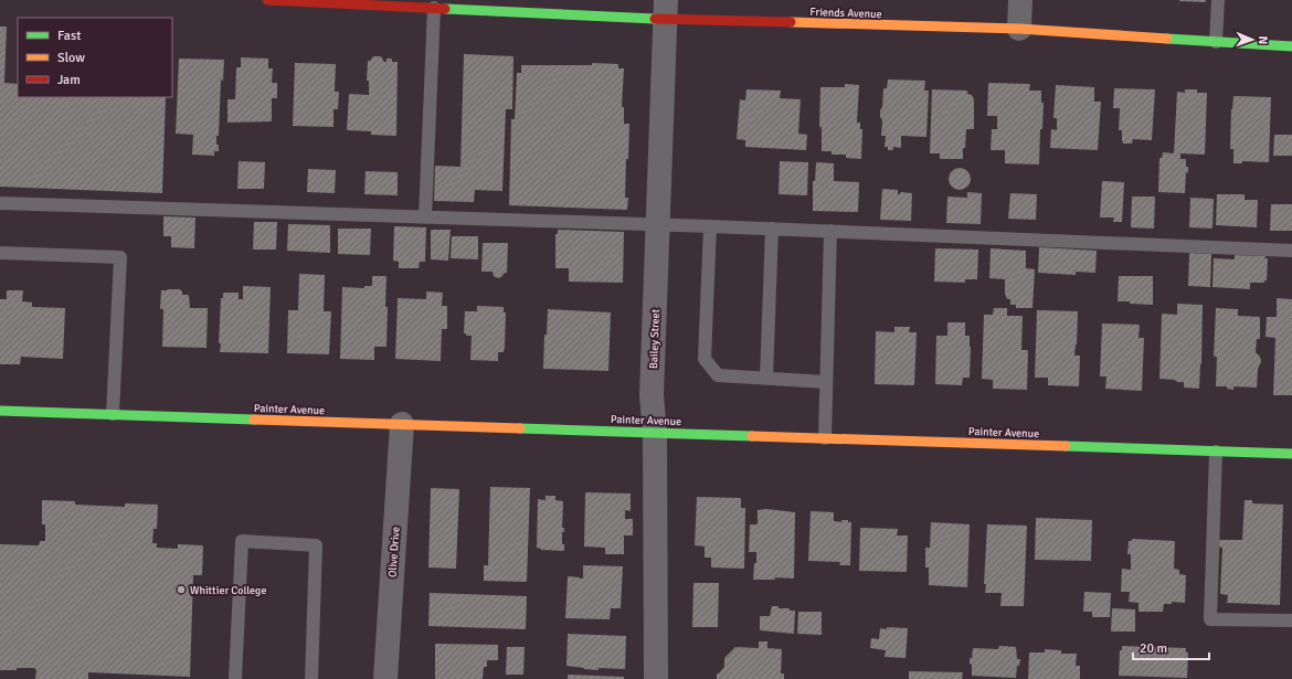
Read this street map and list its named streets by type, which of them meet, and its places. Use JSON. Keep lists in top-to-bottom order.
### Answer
{
  "streets": {
    "main road": ["Friends Avenue", "Painter Avenue"],
    "street": ["Bailey Street", "Olive Drive"]
  },
  "crossings": [
    ["Friends Avenue", "Bailey Street"],
    ["Bailey Street", "Painter Avenue"],
    ["Painter Avenue", "Olive Drive"]
  ],
  "places": ["Whittier College"],
  "legend": ["Fast", "Slow", "Jam"],
  "scale_bar": "20 m",
  "north": "right"
}
